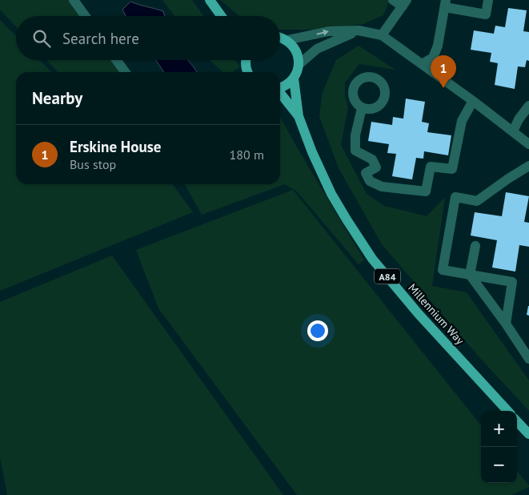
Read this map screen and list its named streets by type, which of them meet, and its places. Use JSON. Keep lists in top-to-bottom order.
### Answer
{
  "streets": {
    "main road": ["A84", "Millennium Way"]
  },
  "crossings": [
    ["A84", "Millennium Way"]
  ],
  "page": {
    "search": "Search here",
    "pins": "1",
    "heading": "Nearby",
    "list": [
      {
        "mark": "1",
        "name": "Erskine House",
        "note": "Bus stop",
        "value": "180 m"
      }
    ],
    "map_buttons": ["+", "−"]
  }
}
